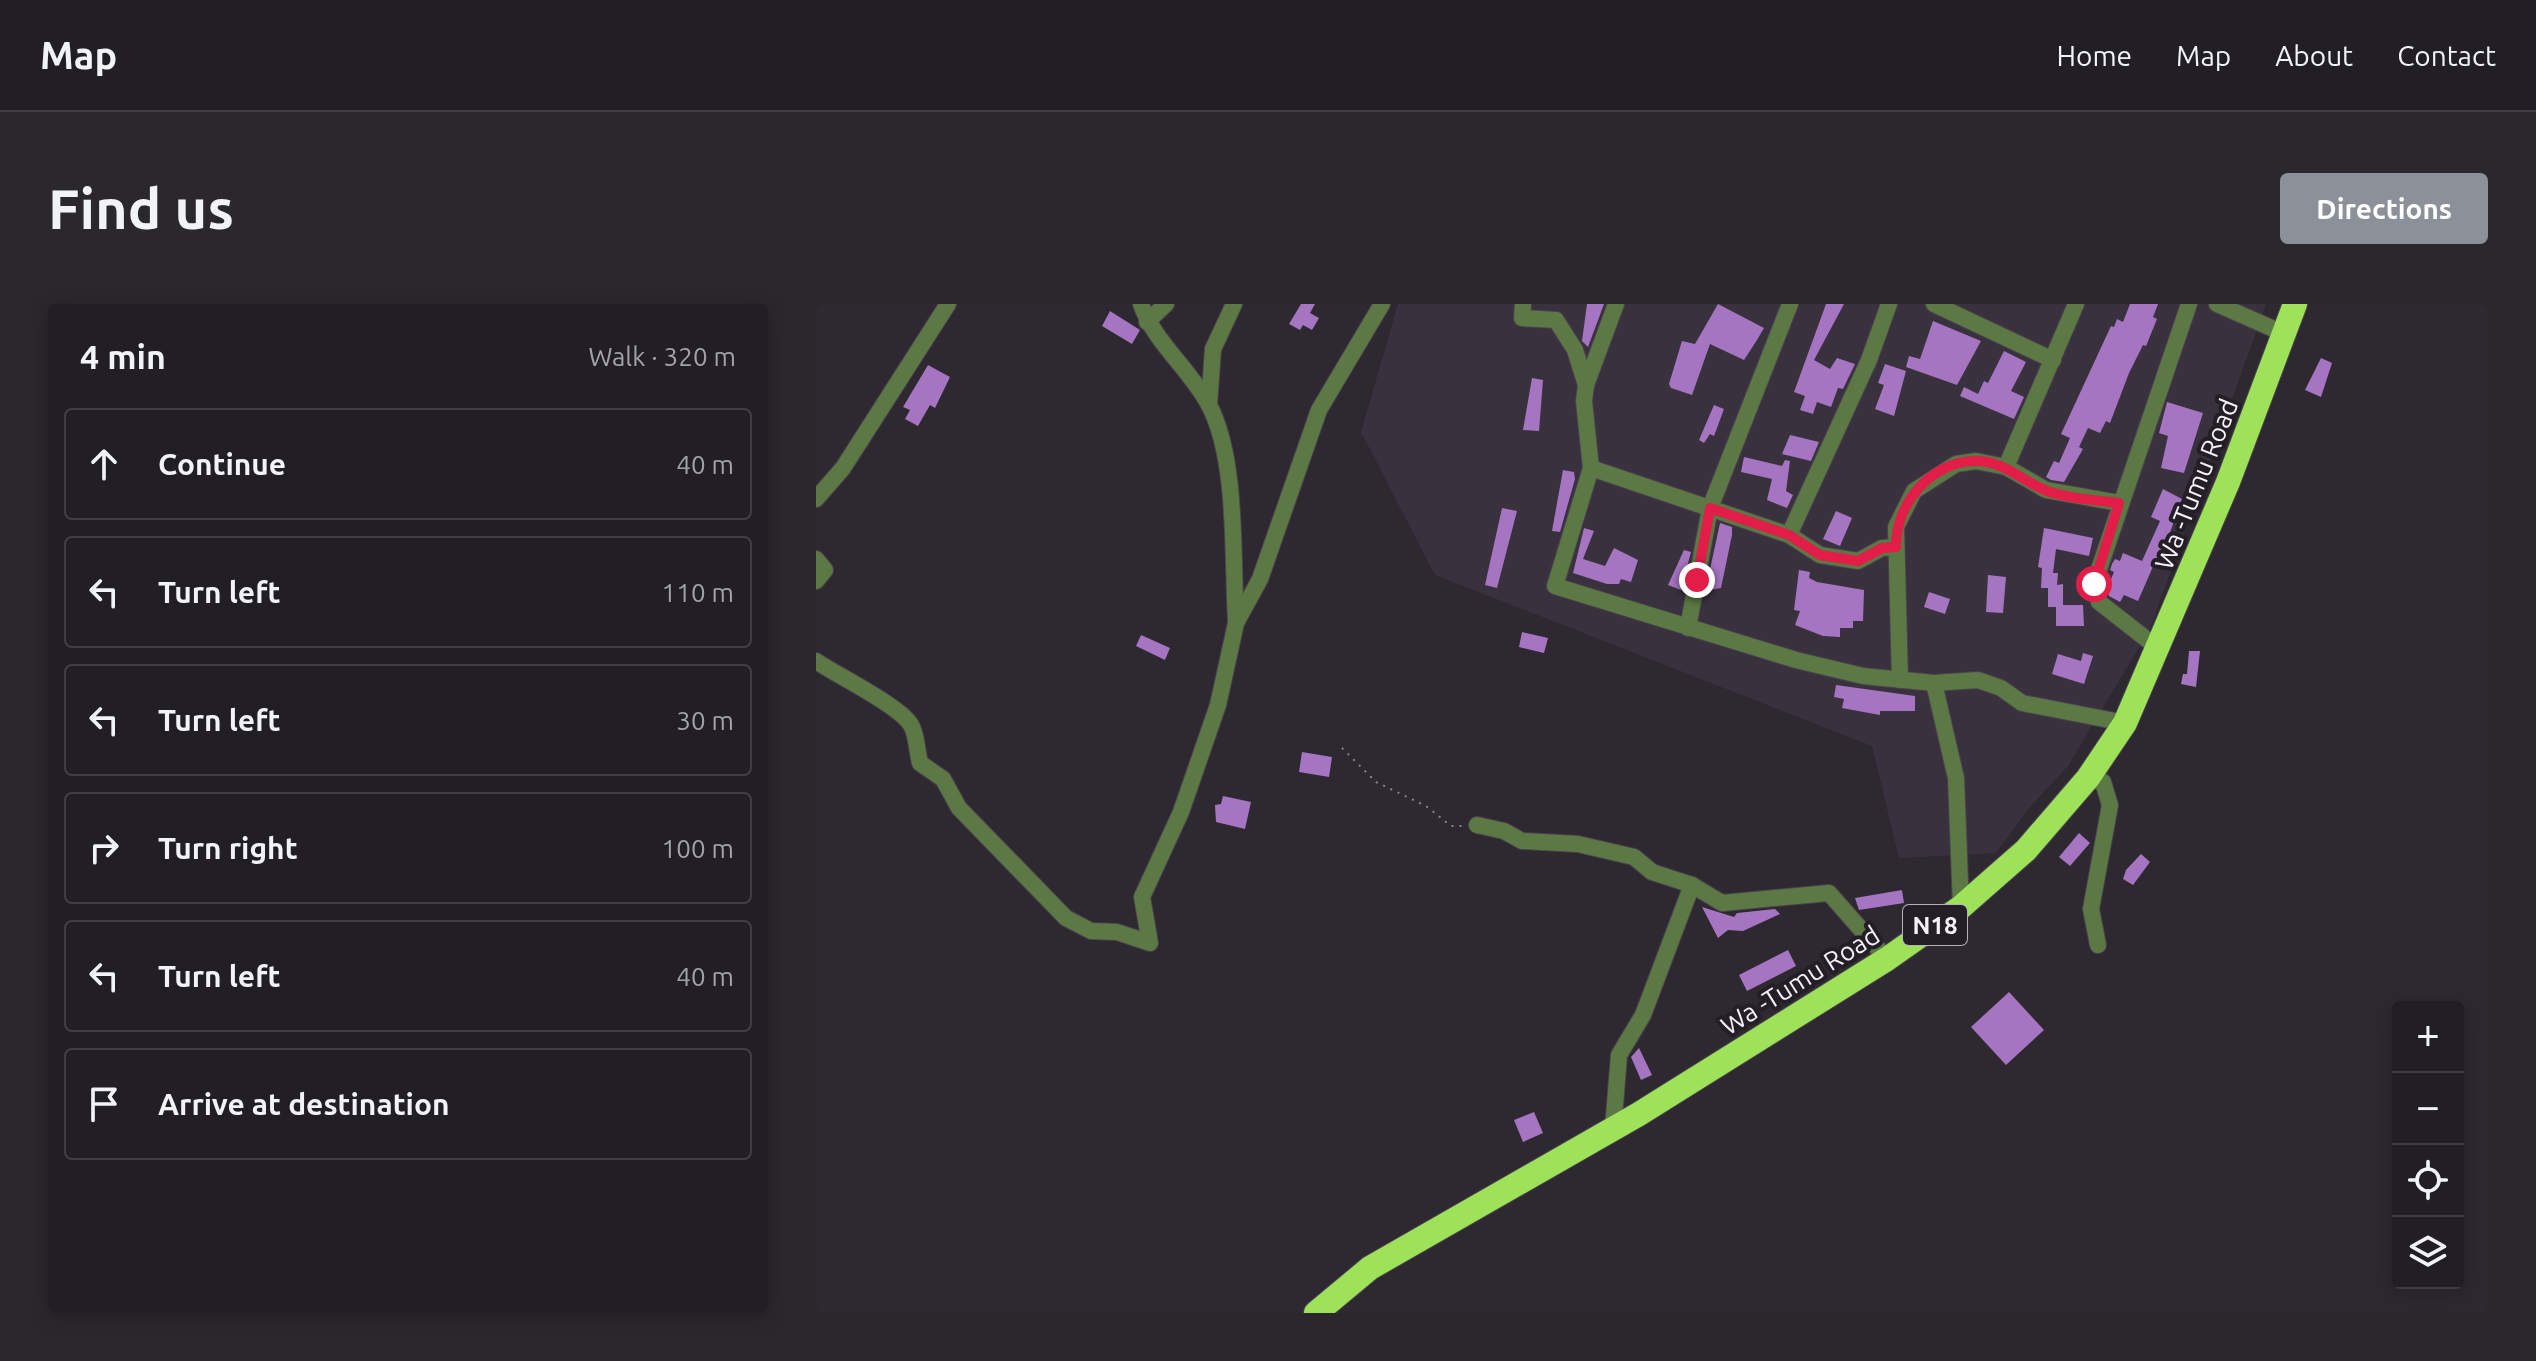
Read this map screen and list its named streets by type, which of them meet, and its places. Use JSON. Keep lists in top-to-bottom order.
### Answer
{
  "streets": {
    "highway": ["Wa -Tumu Road", "N18"]
  },
  "page": {
    "header": "Map",
    "nav": [
      "Home",
      "Map",
      "About",
      "Contact"
    ],
    "buttons": "Directions",
    "title": "Find us",
    "heading": ["4 min", "Walk · 320 m"],
    "list": [
      ["Continue", "40 m"],
      ["Turn left", "110 m"],
      ["Turn left", "30 m"],
      ["Turn right", "100 m"],
      ["Turn left", "40 m"],
      "Arrive at destination"
    ],
    "map_buttons": ["+", "−"]
  }
}
